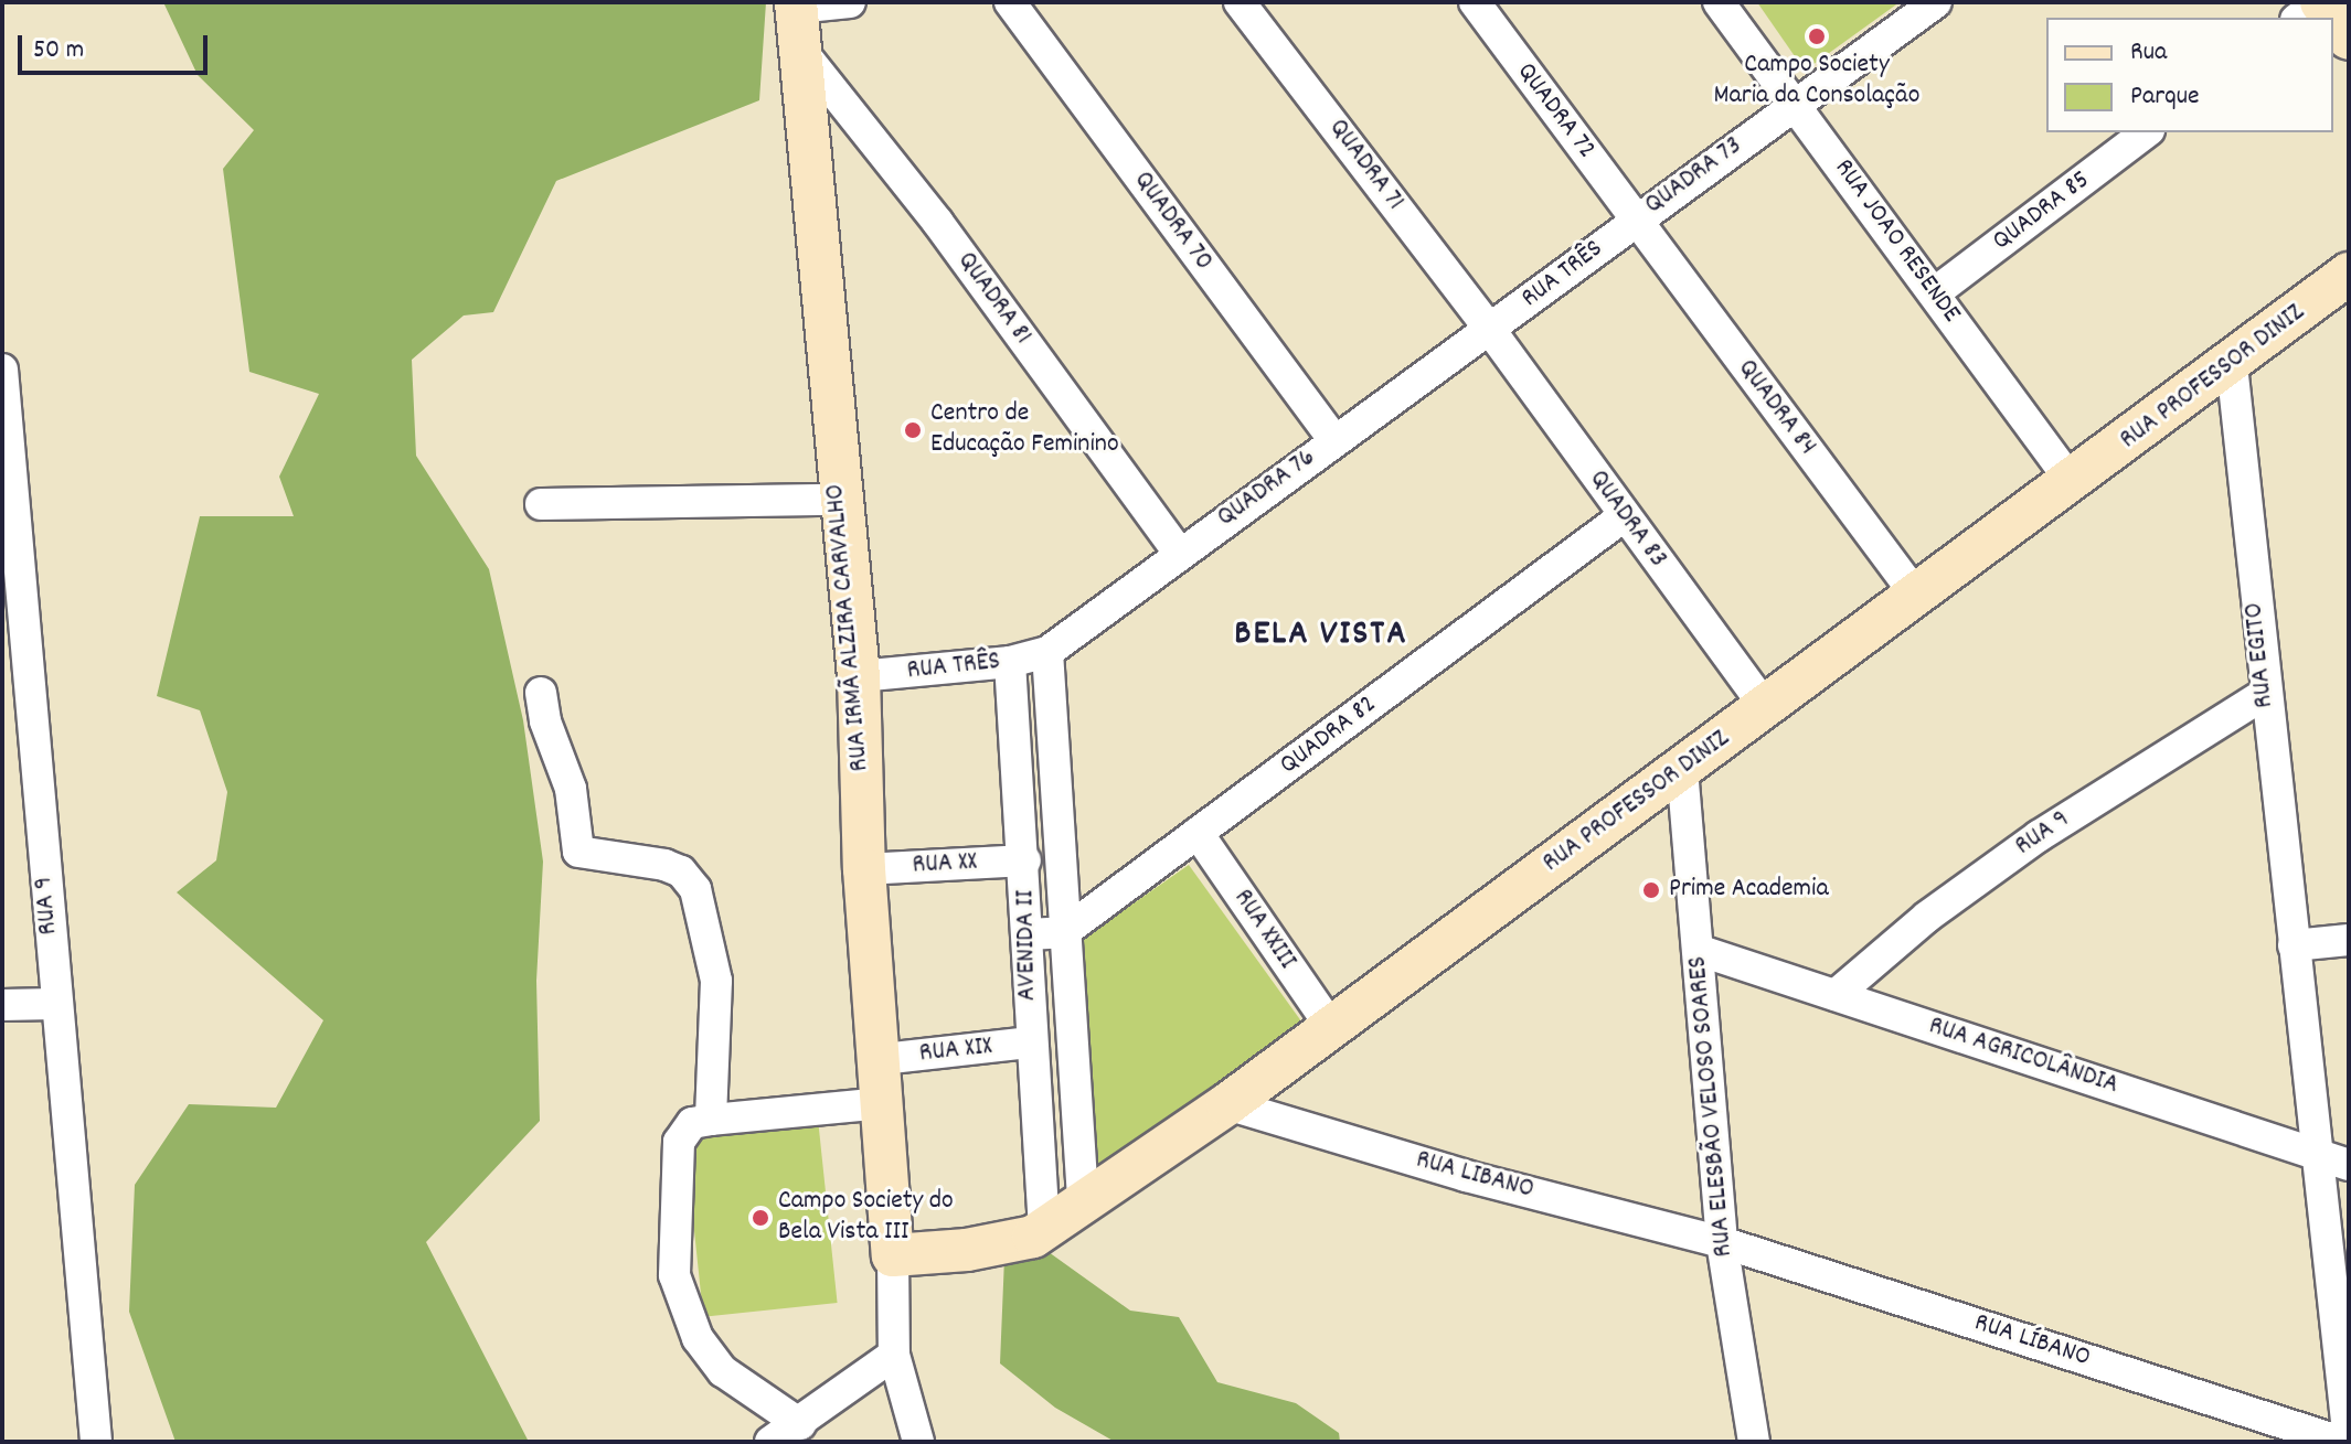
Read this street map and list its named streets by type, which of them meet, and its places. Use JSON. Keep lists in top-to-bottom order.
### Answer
{
  "streets": {
    "street": [
      "QUADRA 72",
      "QUADRA 71",
      "QUADRA 73",
      "QUADRA 85",
      "QUADRA 70",
      "RUA JOAO RESENDE",
      "RUA TRÊS",
      "QUADRA 81",
      "RUA PROFESSOR DINIZ",
      "QUADRA 84",
      "QUADRA 76",
      "QUADRA 83",
      "RUA IRMÃ ALZIRA CARVALHO",
      "RUA EGITO",
      "QUADRA 82",
      "RUA 9",
      "RUA XX",
      "RUA XXIII",
      "AVENIDA II",
      "RUA XIX",
      "RUA AGRICOLÂNDIA",
      "RUA ELESBÃO VELOSO SOARES",
      "RUA LIBANO",
      "RUA LÍBANO"
    ]
  },
  "crossings": [
    ["QUADRA 72", "QUADRA 73"],
    ["QUADRA 72", "RUA TRÊS"],
    ["QUADRA 72", "QUADRA 84"],
    ["QUADRA 71", "RUA TRÊS"],
    ["QUADRA 71", "QUADRA 76"],
    ["QUADRA 71", "QUADRA 83"],
    ["QUADRA 73", "RUA JOAO RESENDE"],
    ["QUADRA 73", "RUA TRÊS"],
    ["QUADRA 73", "QUADRA 84"],
    ["QUADRA 85", "RUA JOAO RESENDE"],
    ["QUADRA 70", "QUADRA 76"],
    ["RUA JOAO RESENDE", "RUA PROFESSOR DINIZ"],
    ["RUA TRÊS", "QUADRA 84"],
    ["RUA TRÊS", "QUADRA 76"],
    ["RUA TRÊS", "QUADRA 83"],
    ["RUA TRÊS", "RUA IRMÃ ALZIRA CARVALHO"],
    ["RUA TRÊS", "AVENIDA II"],
    ["QUADRA 81", "QUADRA 76"],
    ["QUADRA 81", "RUA IRMÃ ALZIRA CARVALHO"],
    ["RUA PROFESSOR DINIZ", "QUADRA 84"],
    ["RUA PROFESSOR DINIZ", "QUADRA 83"],
    ["RUA PROFESSOR DINIZ", "RUA IRMÃ ALZIRA CARVALHO"],
    ["RUA PROFESSOR DINIZ", "RUA EGITO"],
    ["RUA PROFESSOR DINIZ", "RUA XXIII"],
    ["RUA PROFESSOR DINIZ", "AVENIDA II"],
    ["RUA PROFESSOR DINIZ", "RUA ELESBÃO VELOSO SOARES"],
    ["RUA PROFESSOR DINIZ", "RUA LIBANO"],
    ["QUADRA 76", "QUADRA 83"],
    ["QUADRA 76", "AVENIDA II"],
    ["QUADRA 83", "QUADRA 82"],
    ["RUA IRMÃ ALZIRA CARVALHO", "RUA XX"],
    ["RUA IRMÃ ALZIRA CARVALHO", "RUA XIX"],
    ["RUA EGITO", "RUA 9"],
    ["RUA EGITO", "RUA AGRICOLÂNDIA"],
    ["QUADRA 82", "RUA XXIII"],
    ["QUADRA 82", "AVENIDA II"],
    ["RUA 9", "RUA AGRICOLÂNDIA"],
    ["RUA XX", "AVENIDA II"],
    ["AVENIDA II", "RUA XIX"],
    ["RUA AGRICOLÂNDIA", "RUA ELESBÃO VELOSO SOARES"],
    ["RUA ELESBÃO VELOSO SOARES", "RUA LIBANO"],
    ["RUA ELESBÃO VELOSO SOARES", "RUA LÍBANO"],
    ["RUA LIBANO", "RUA LÍBANO"]
  ],
  "districts": ["BELA VISTA"],
  "places": [
    "Campo Society Maria da Consolação",
    "Centro de Educação Feminino",
    "Prime Academia",
    "Campo Society do Bela Vista III"
  ],
  "legend": ["Rua", "Parque"],
  "scale_bar": "50 m"
}
